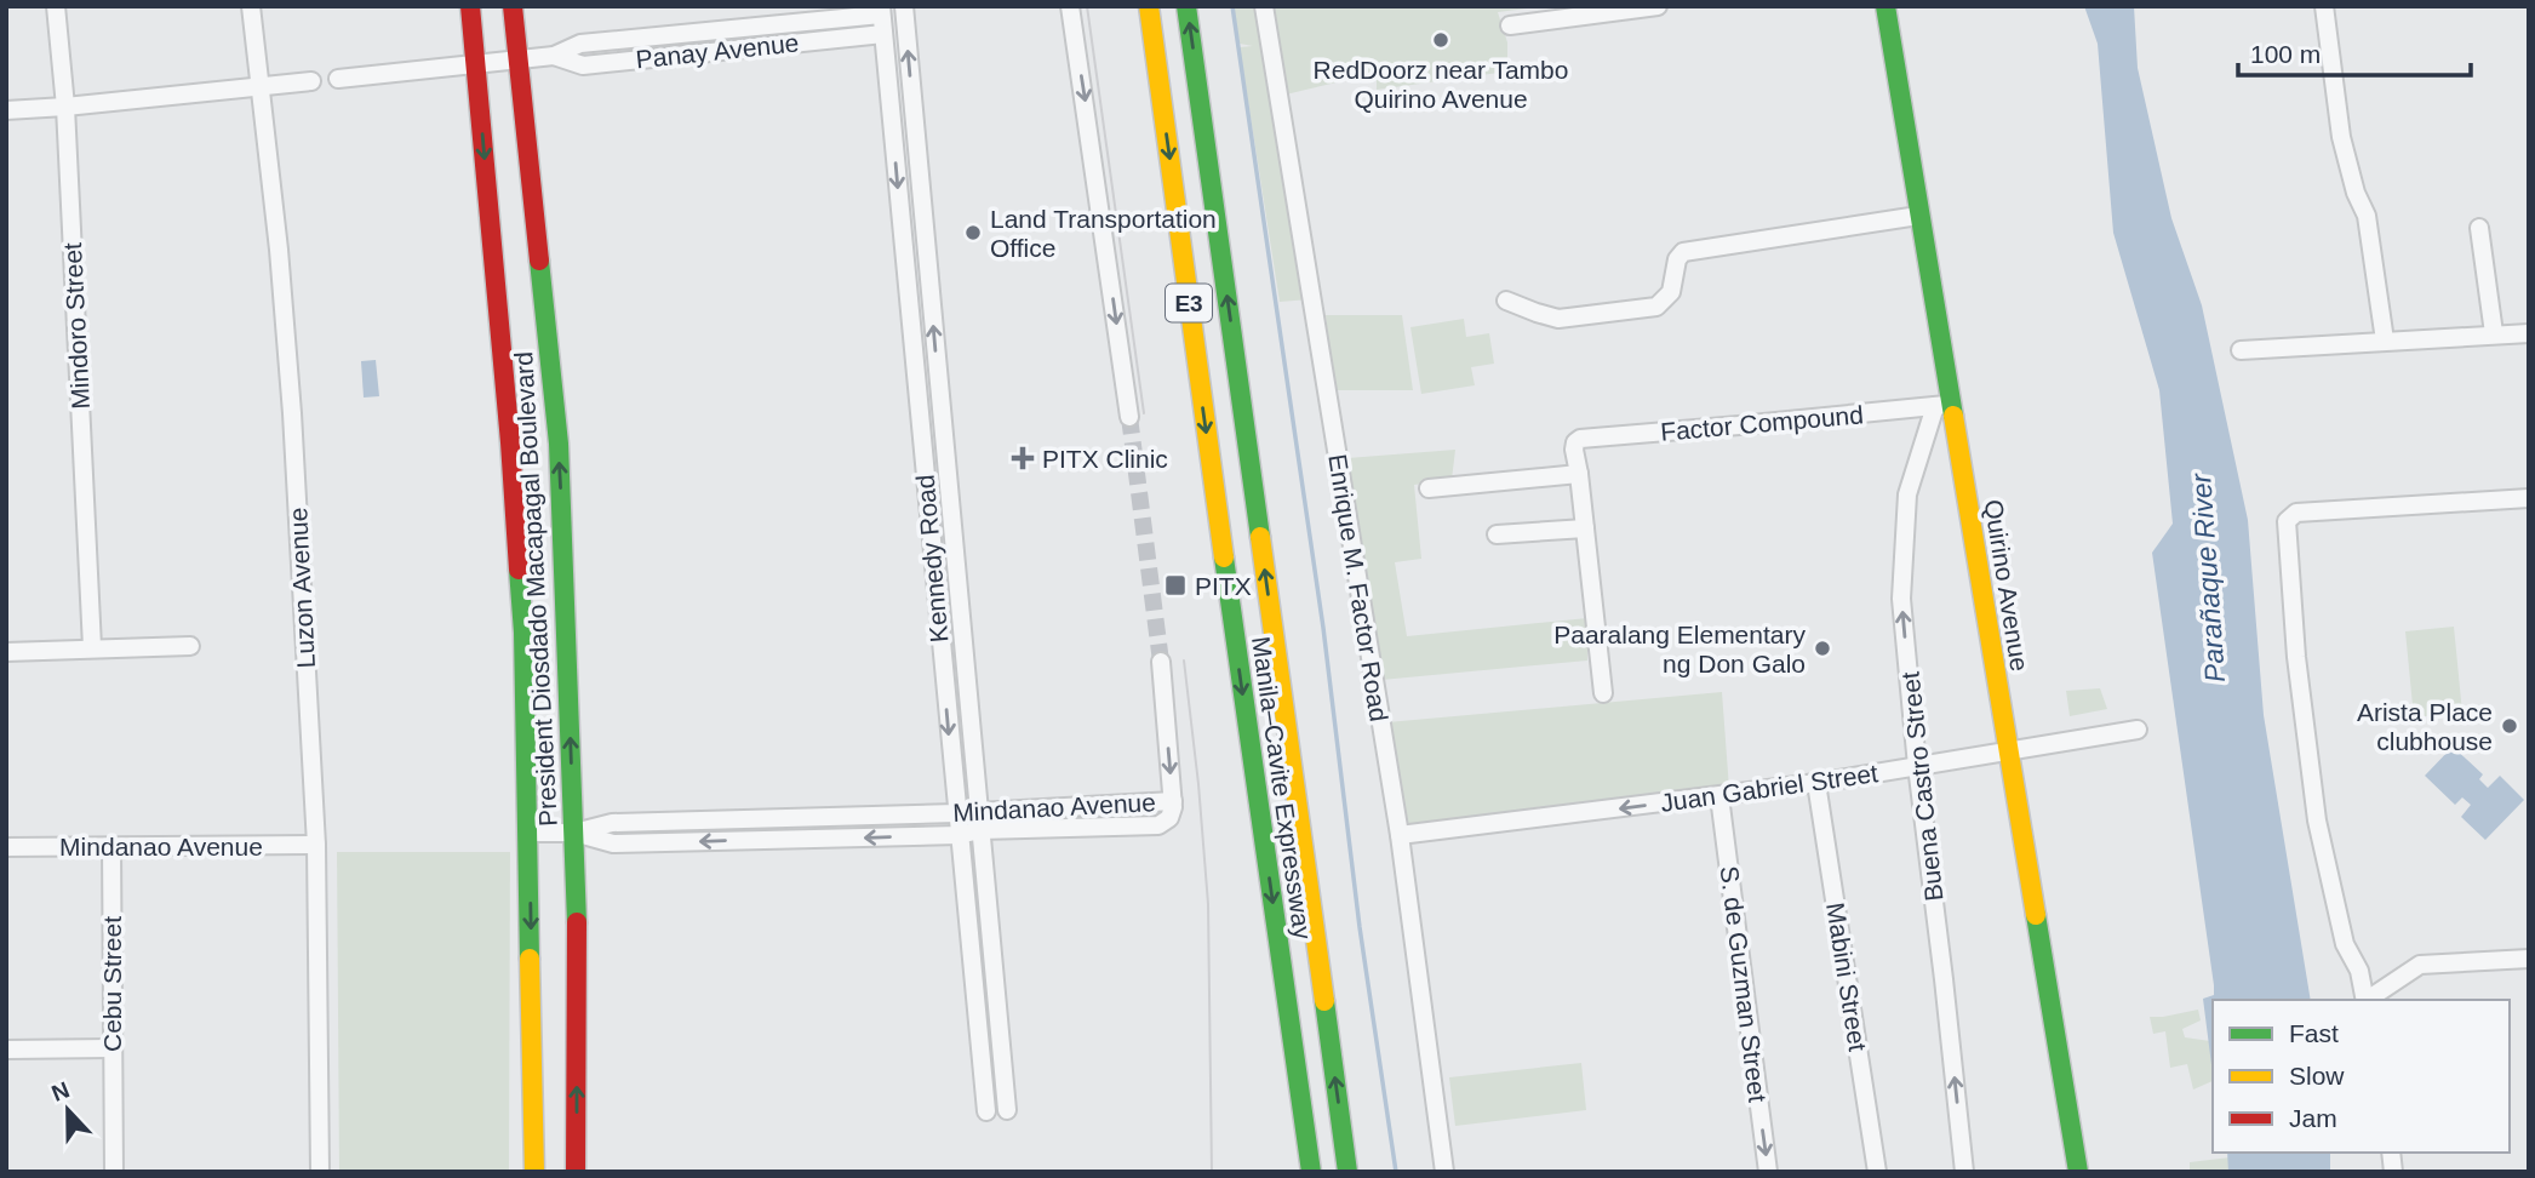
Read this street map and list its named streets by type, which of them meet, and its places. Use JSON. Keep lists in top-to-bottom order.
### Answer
{
  "streets": {
    "main road": [
      "E3",
      "Quirino Avenue",
      "President Diosdado Macapagal Boulevard",
      "Manila–Cavite Expressway"
    ],
    "street": [
      "Panay Avenue",
      "Mindoro Street",
      "Factor Compound",
      "Kennedy Road",
      "Luzon Avenue",
      "Enrique M. Factor Road",
      "Buena Castro Street",
      "Juan Gabriel Street",
      "Mindanao Avenue",
      "Mabini Street",
      "Cebu Street",
      "S. de Guzman Street"
    ]
  },
  "crossings": [
    ["Panay Avenue", "Kennedy Road"],
    ["Panay Avenue", "President Diosdado Macapagal Boulevard"],
    ["Factor Compound", "Quirino Avenue"],
    ["Factor Compound", "Buena Castro Street"],
    ["Kennedy Road", "Mindanao Avenue"],
    ["Quirino Avenue", "Buena Castro Street"],
    ["Quirino Avenue", "Juan Gabriel Street"],
    ["Luzon Avenue", "Mindanao Avenue"],
    ["Enrique M. Factor Road", "Juan Gabriel Street"],
    ["President Diosdado Macapagal Boulevard", "Mindanao Avenue"],
    ["Buena Castro Street", "Juan Gabriel Street"],
    ["Juan Gabriel Street", "Mabini Street"],
    ["Juan Gabriel Street", "S. de Guzman Street"],
    ["Mindanao Avenue", "Cebu Street"]
  ],
  "one_way": ["Buena Castro Street", "Juan Gabriel Street", "S. de Guzman Street"],
  "water": ["Parañaque River"],
  "places": {
    "other": [
      "RedDoorz near Tambo Quirino Avenue",
      "Land Transportation Office",
      "Paaralang Elementary ng Don Galo",
      "Arista Place clubhouse"
    ],
    "health": ["PITX Clinic"],
    "transit": ["PITX"]
  },
  "legend": ["Fast", "Slow", "Jam"],
  "scale_bar": "100 m",
  "north": "top"
}
